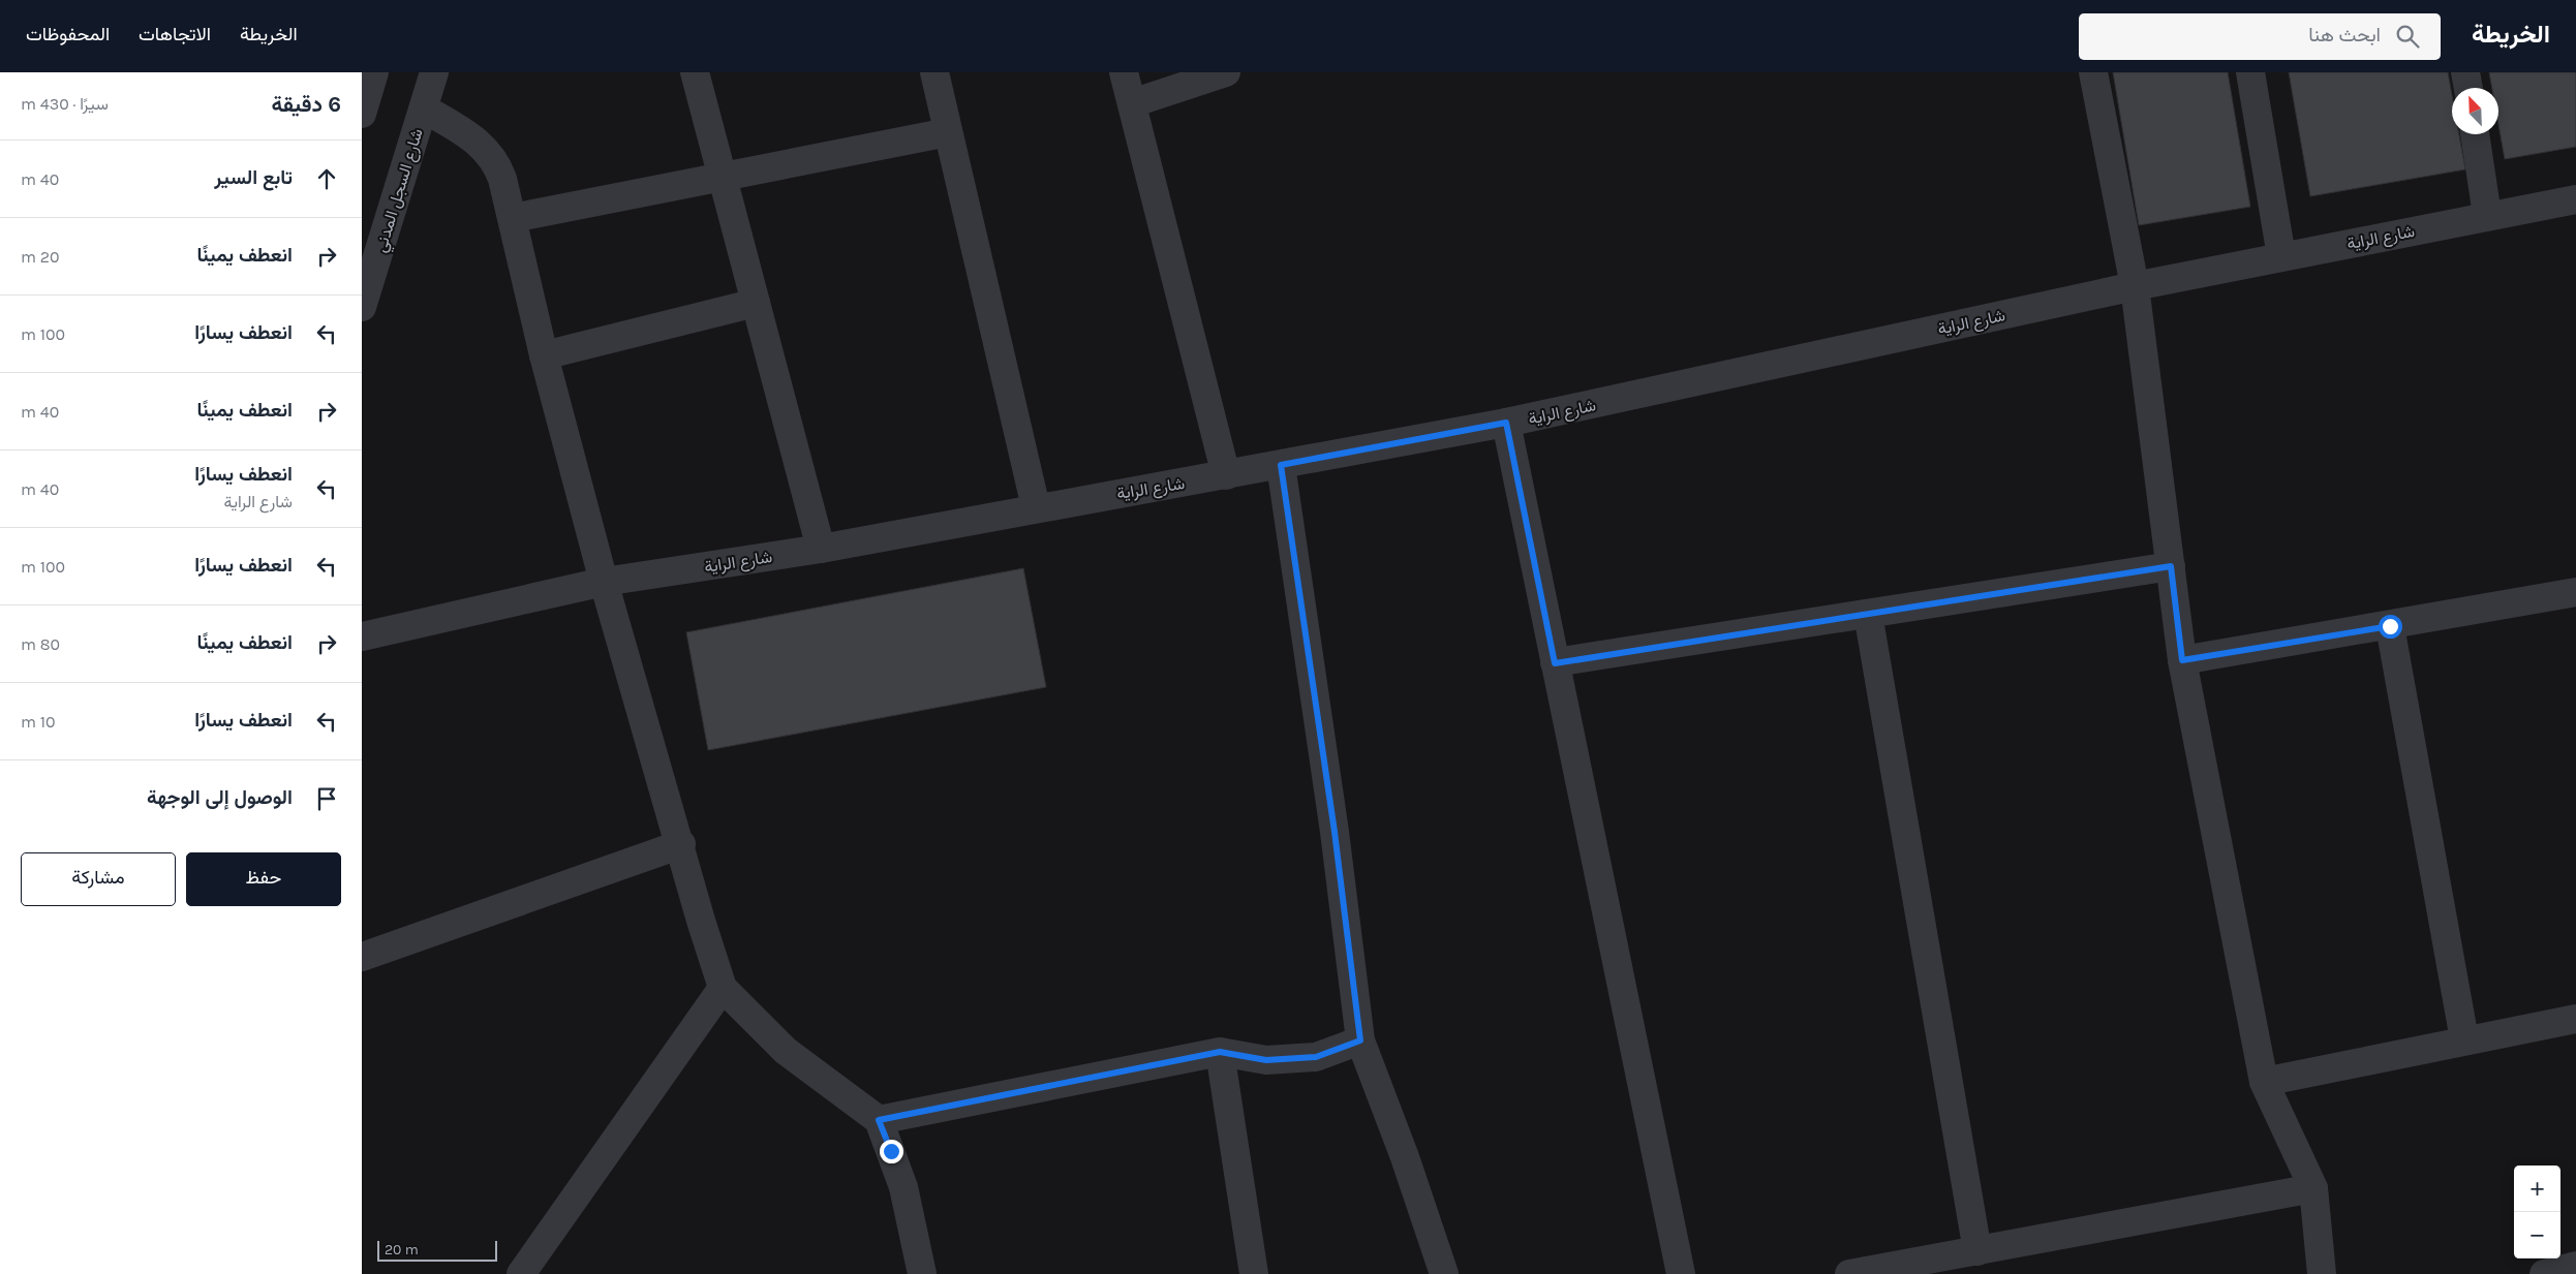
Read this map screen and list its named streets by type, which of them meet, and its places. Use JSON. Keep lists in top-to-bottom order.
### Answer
{
  "streets": {
    "street": ["شارع السجل المدني", "شارع الراية"]
  },
  "scale_bar": "20 m",
  "north": "top left",
  "page": {
    "header": "الخريطة",
    "search": "ابحث هنا",
    "nav": ["الخريطة", "الاتجاهات", "المحفوظات"],
    "heading": ["6 دقيقة", "سيرًا · 430 m"],
    "list": [
      ["تابع السير", "40 m"],
      ["انعطف يمينًا", "20 m"],
      ["انعطف يسارًا", "100 m"],
      ["انعطف يمينًا", "40 m"],
      ["انعطف يسارًا", "شارع الراية", "40 m"],
      ["انعطف يسارًا", "100 m"],
      ["انعطف يمينًا", "80 m"],
      ["انعطف يسارًا", "10 m"],
      "الوصول إلى الوجهة"
    ],
    "buttons": ["حفظ", "مشاركة"],
    "map_buttons": ["+", "−"],
    "scale": "20 m"
  }
}
